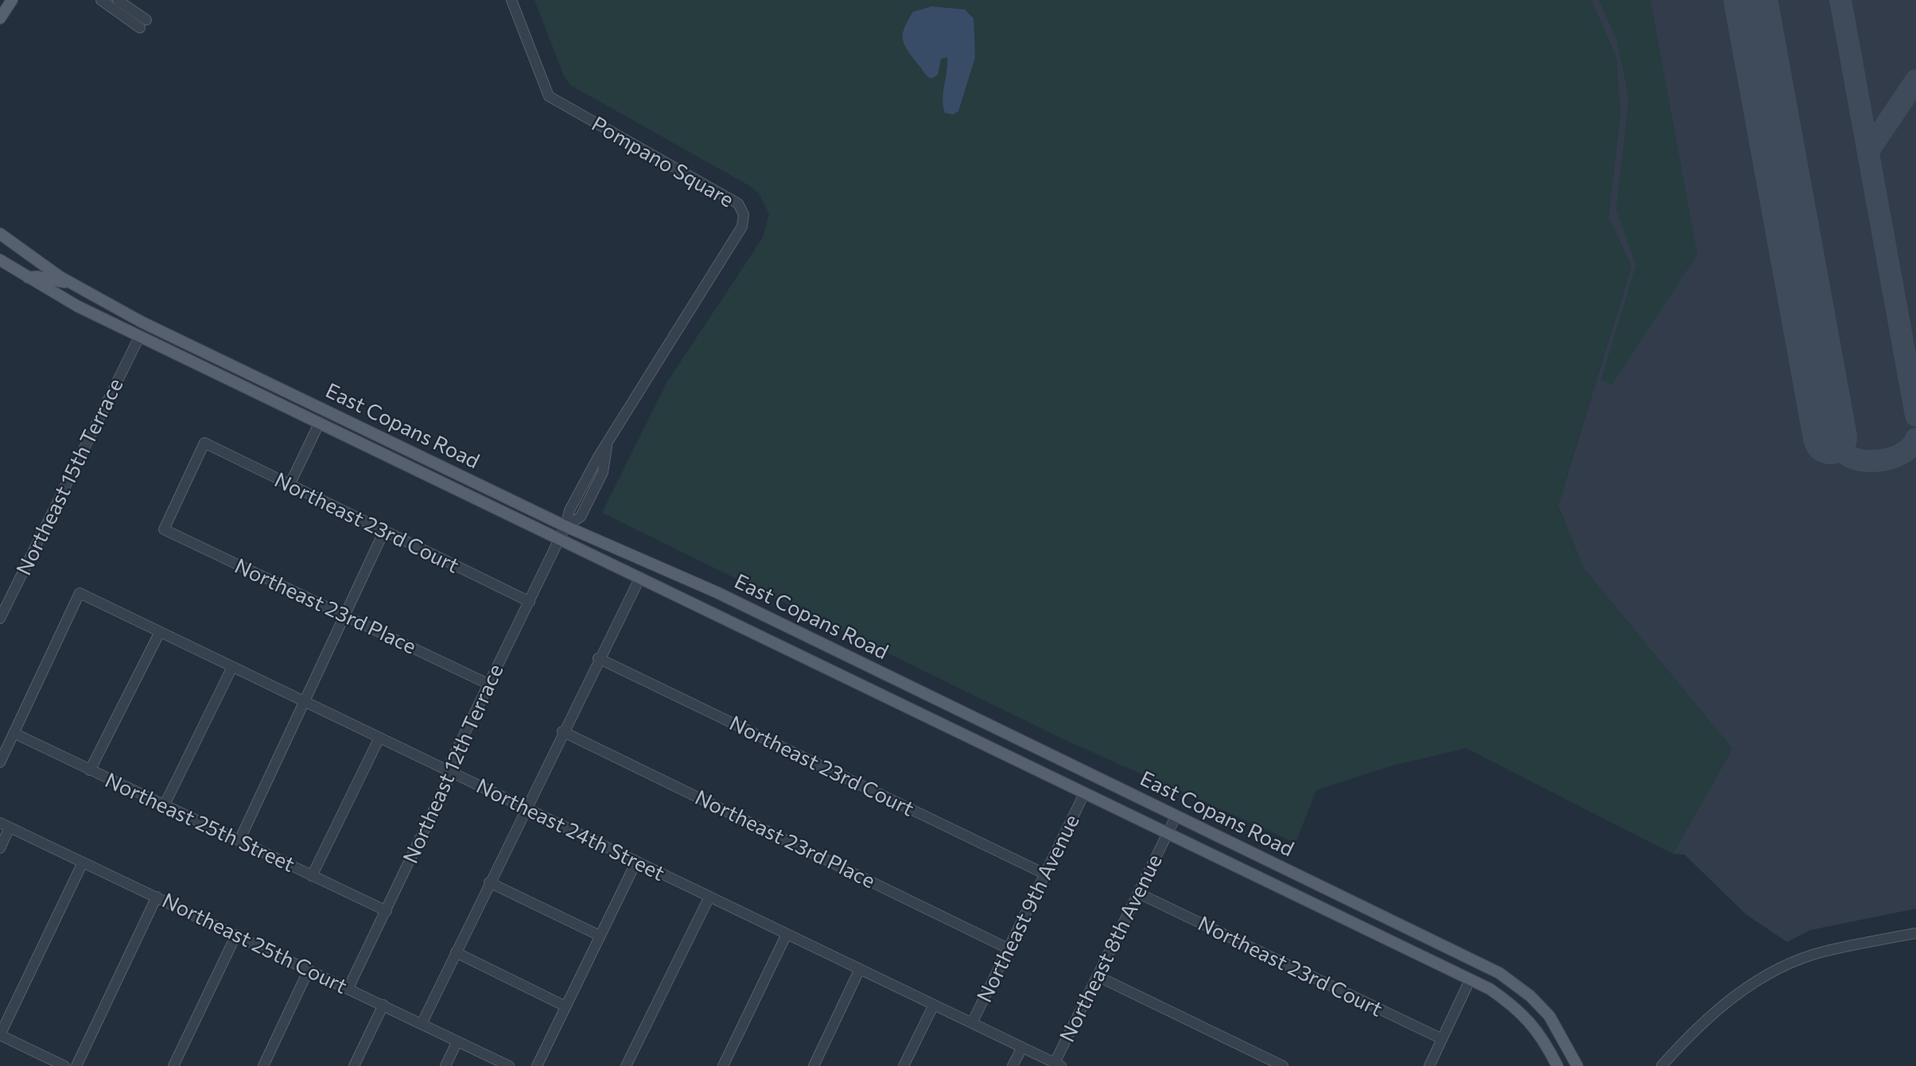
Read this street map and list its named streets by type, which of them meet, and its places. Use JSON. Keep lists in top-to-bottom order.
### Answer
{
  "streets": {
    "main road": ["East Copans Road"],
    "street": [
      "Pompano Square",
      "Northeast 15th Terrace",
      "Northeast 23rd Court",
      "Northeast 23rd Place",
      "Northeast 12th Terrace",
      "Northeast 25th Street",
      "Northeast 24th Street",
      "Northeast 9th Avenue",
      "Northeast 25th Court",
      "Northeast 8th Avenue"
    ]
  },
  "crossings": [
    ["Pompano Square", "East Copans Road"],
    ["Pompano Square", "Northeast 12th Terrace"],
    ["East Copans Road", "Northeast 15th Terrace"],
    ["East Copans Road", "Northeast 12th Terrace"],
    ["East Copans Road", "Northeast 9th Avenue"],
    ["East Copans Road", "Northeast 8th Avenue"],
    ["Northeast 23rd Court", "Northeast 23rd Place"],
    ["Northeast 23rd Court", "Northeast 12th Terrace"],
    ["Northeast 23rd Court", "Northeast 9th Avenue"],
    ["Northeast 23rd Court", "Northeast 8th Avenue"],
    ["Northeast 23rd Place", "Northeast 12th Terrace"],
    ["Northeast 23rd Place", "Northeast 9th Avenue"],
    ["Northeast 12th Terrace", "Northeast 25th Street"],
    ["Northeast 12th Terrace", "Northeast 24th Street"],
    ["Northeast 12th Terrace", "Northeast 25th Court"],
    ["Northeast 25th Street", "Northeast 24th Street"],
    ["Northeast 24th Street", "Northeast 9th Avenue"],
    ["Northeast 24th Street", "Northeast 8th Avenue"]
  ]
}
